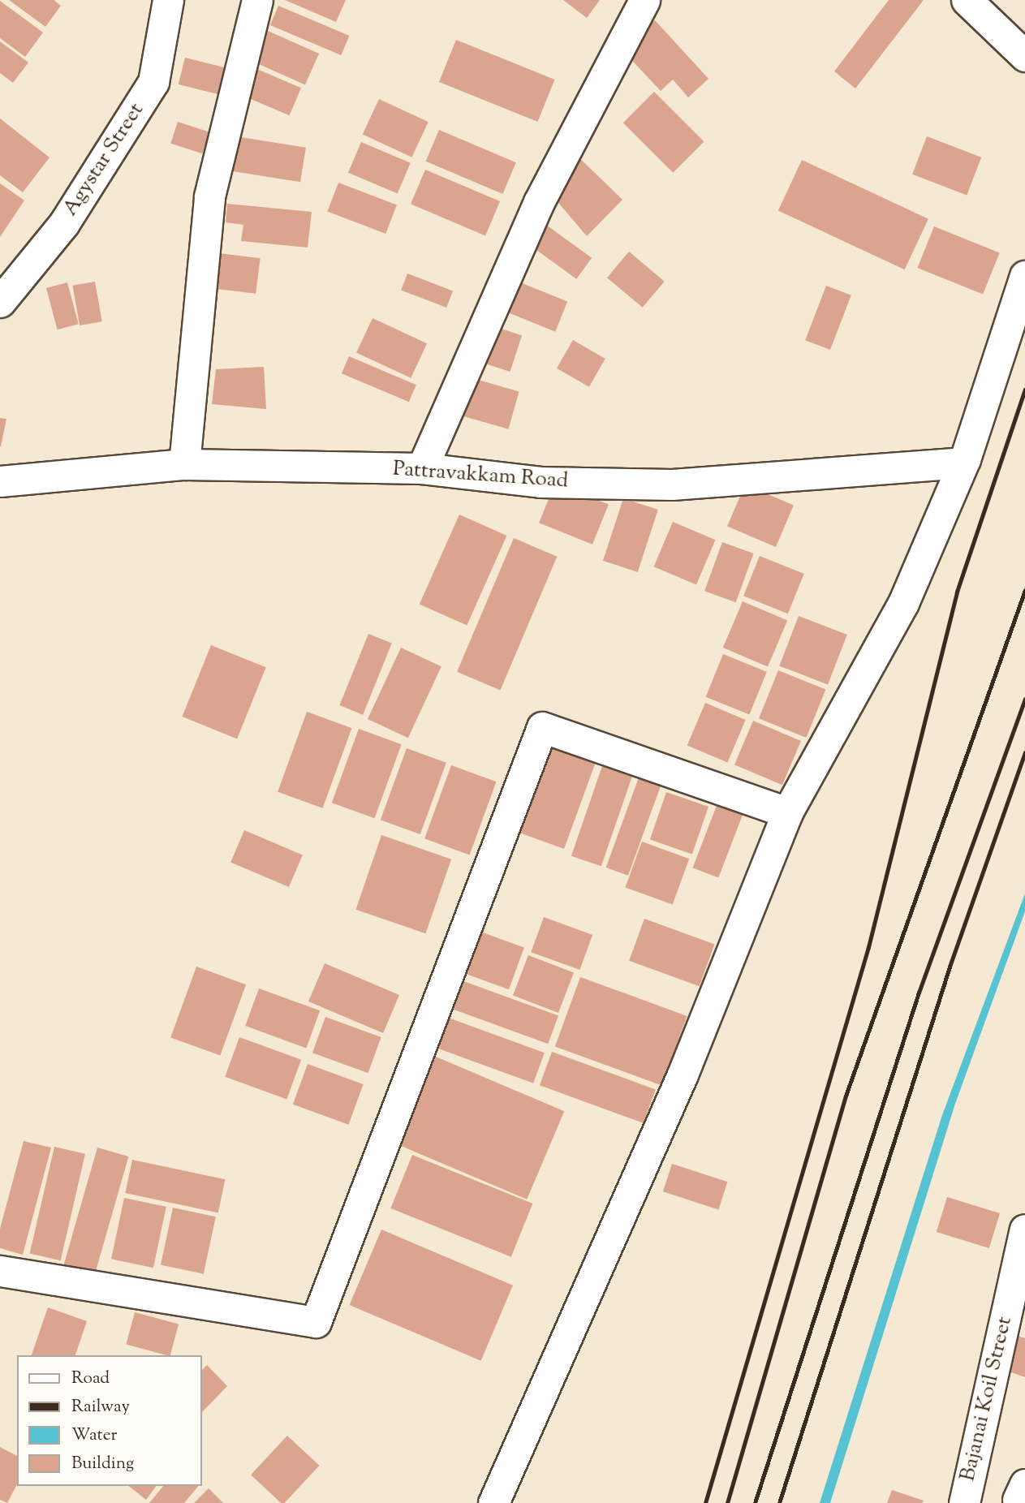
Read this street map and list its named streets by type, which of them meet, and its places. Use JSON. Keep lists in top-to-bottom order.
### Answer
{
  "streets": {
    "street": ["Agystar Street", "Pattravakkam Road", "Bajanai Koil Street"]
  },
  "legend": [
    "Road",
    "Railway",
    "Water",
    "Building"
  ]
}
